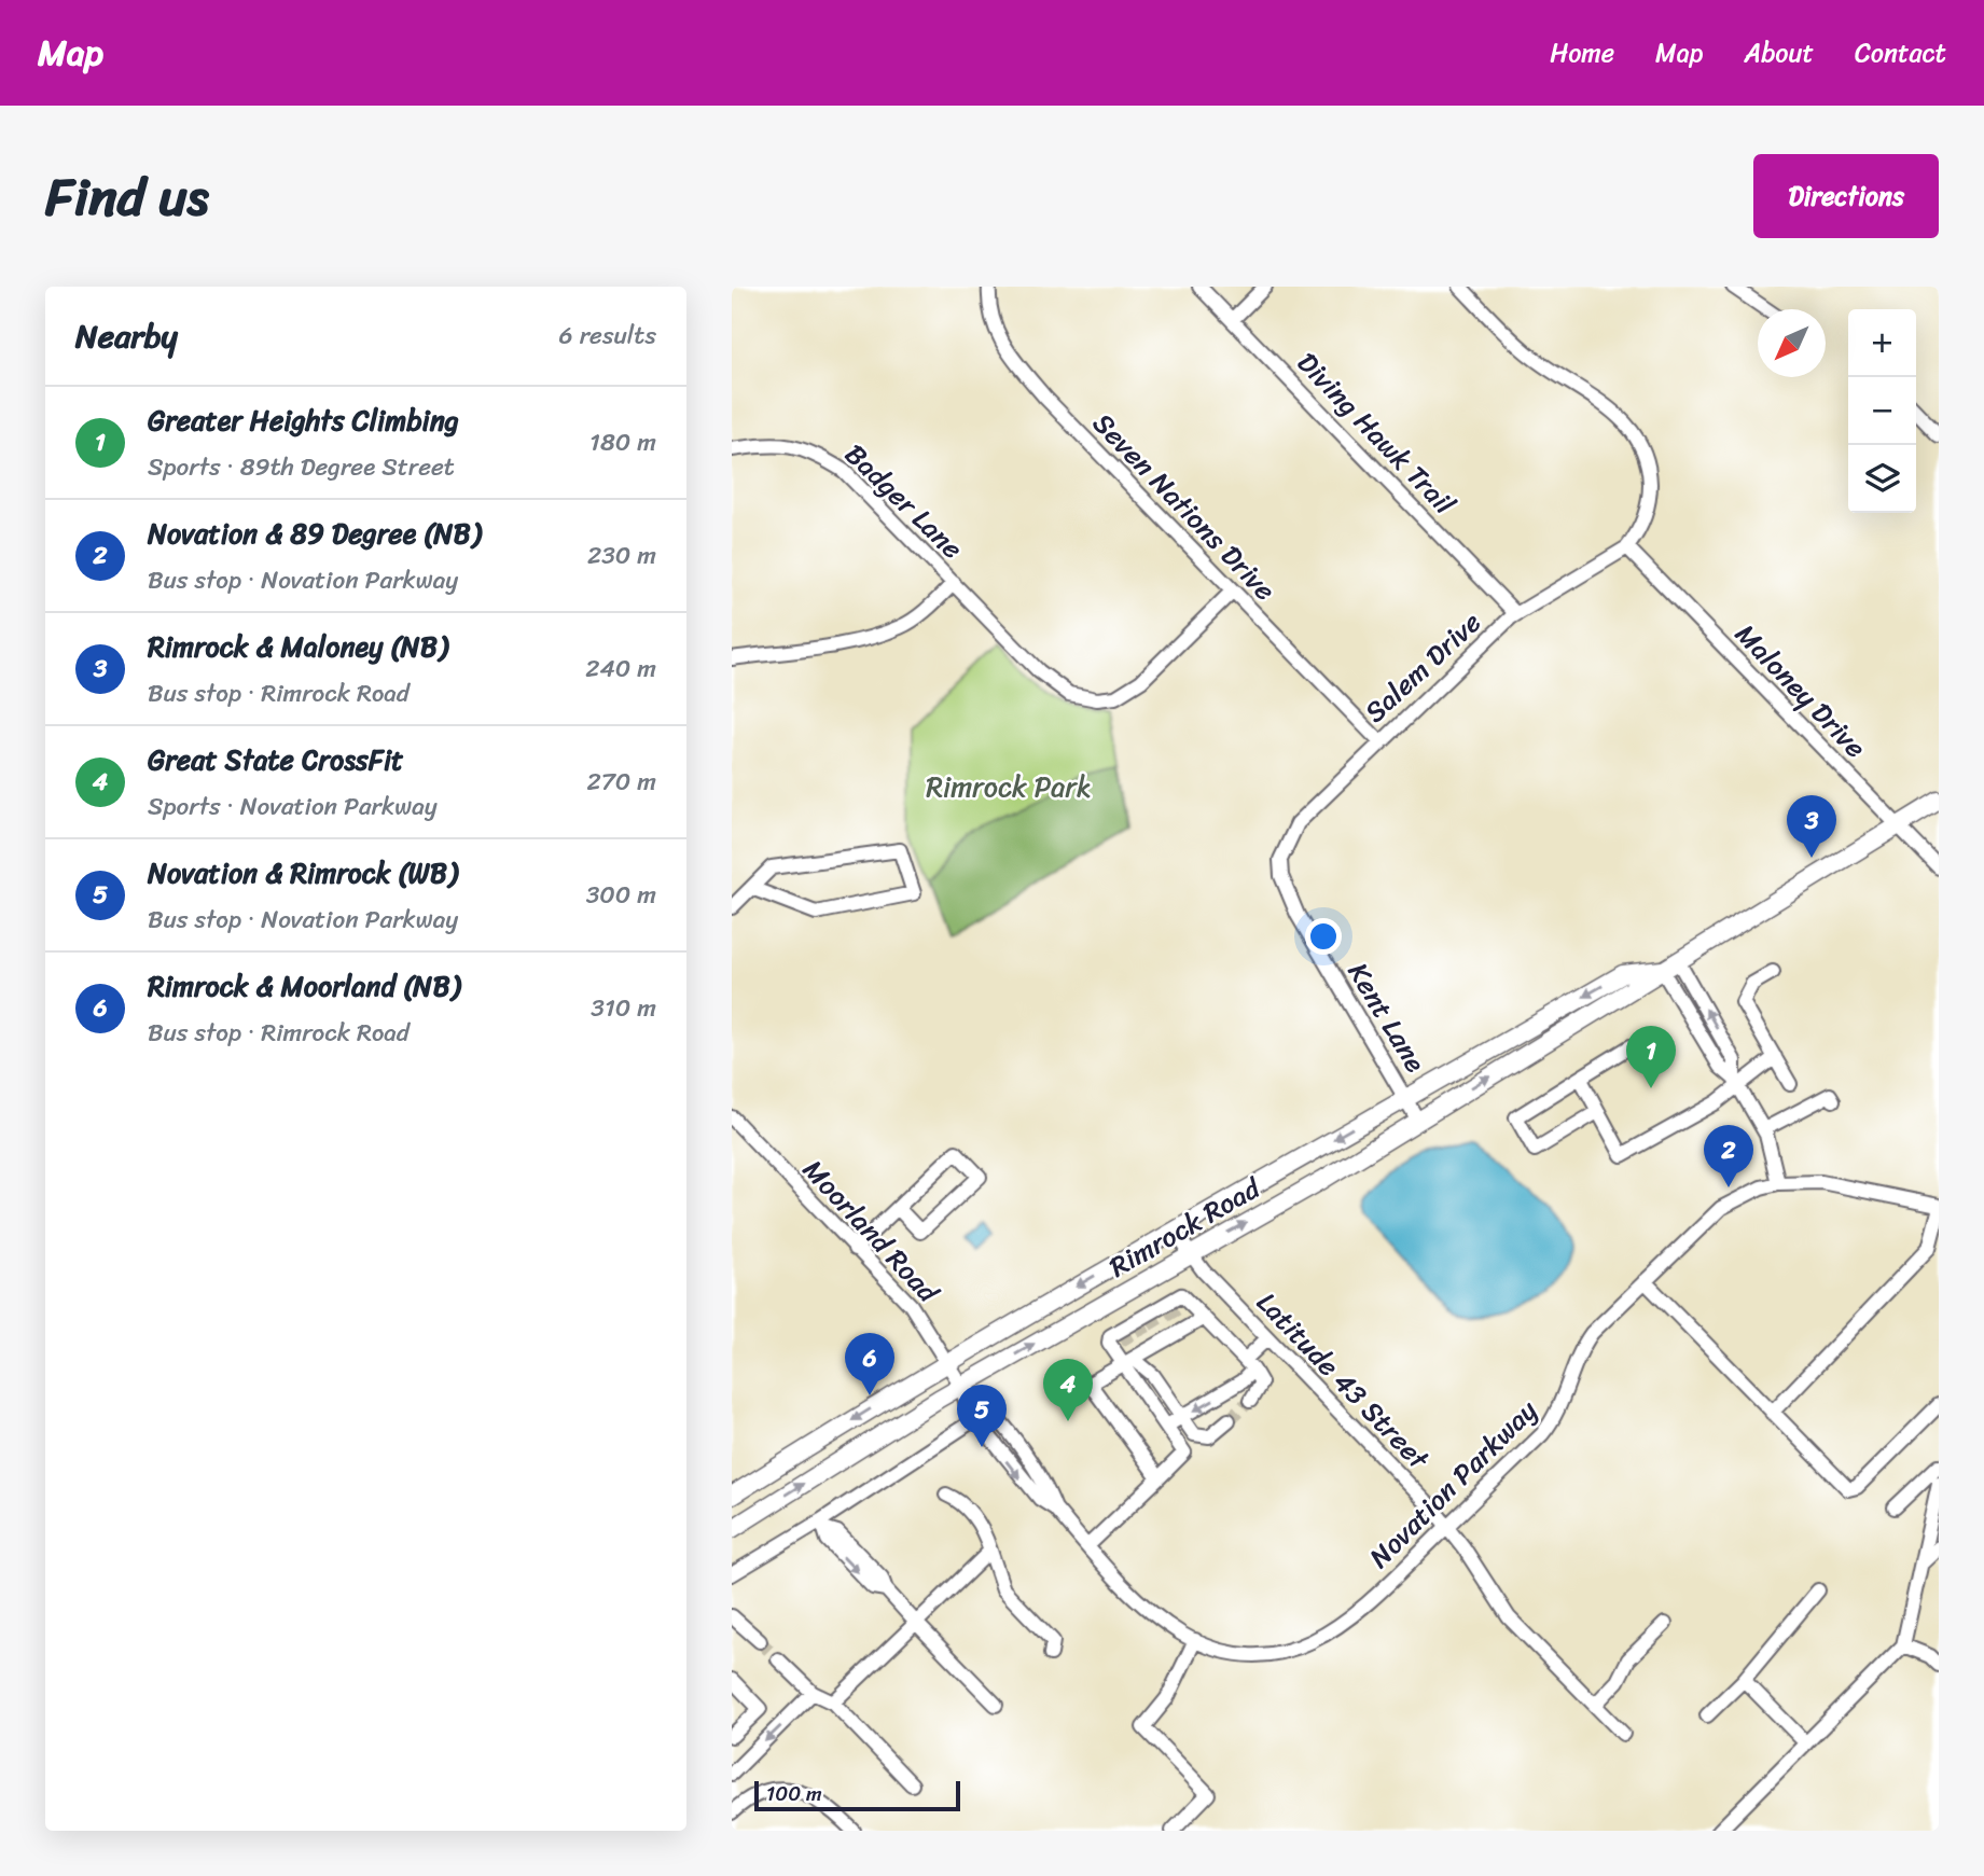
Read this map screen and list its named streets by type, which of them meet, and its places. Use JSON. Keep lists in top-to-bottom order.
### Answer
{
  "streets": {
    "main road": ["Rimrock Road"],
    "street": [
      "Diving Hawk Trail",
      "Badger Lane",
      "Seven Nations Drive",
      "Salem Drive",
      "Maloney Drive",
      "Kent Lane",
      "Moorland Road",
      "Latitude 43 Street",
      "Novation Parkway"
    ]
  },
  "crossings": [
    ["Diving Hawk Trail", "Salem Drive"],
    ["Badger Lane", "Seven Nations Drive"],
    ["Seven Nations Drive", "Salem Drive"],
    ["Salem Drive", "Maloney Drive"],
    ["Salem Drive", "Kent Lane"],
    ["Maloney Drive", "Rimrock Road"],
    ["Kent Lane", "Rimrock Road"],
    ["Rimrock Road", "Moorland Road"],
    ["Rimrock Road", "Latitude 43 Street"],
    ["Rimrock Road", "Novation Parkway"],
    ["Moorland Road", "Novation Parkway"],
    ["Latitude 43 Street", "Novation Parkway"]
  ],
  "parks": ["Rimrock Park"],
  "scale_bar": "100 m",
  "north": "bottom left",
  "page": {
    "header": "Map",
    "nav": [
      "Home",
      "Map",
      "About",
      "Contact"
    ],
    "title": "Find us",
    "buttons": "Directions",
    "heading": ["Nearby", "6 results"],
    "map_buttons": ["+", "−"],
    "list": [
      {
        "mark": "1",
        "name": "Greater Heights Climbing",
        "note": "Sports · 89th Degree Street",
        "value": "180 m"
      },
      {
        "mark": "2",
        "name": "Novation & 89 Degree (NB)",
        "note": "Bus stop · Novation Parkway",
        "value": "230 m"
      },
      {
        "mark": "3",
        "name": "Rimrock & Maloney (NB)",
        "note": "Bus stop · Rimrock Road",
        "value": "240 m"
      },
      {
        "mark": "4",
        "name": "Great State CrossFit",
        "note": "Sports · Novation Parkway",
        "value": "270 m"
      },
      {
        "mark": "5",
        "name": "Novation & Rimrock (WB)",
        "note": "Bus stop · Novation Parkway",
        "value": "300 m"
      },
      {
        "mark": "6",
        "name": "Rimrock & Moorland (NB)",
        "note": "Bus stop · Rimrock Road",
        "value": "310 m"
      }
    ],
    "pins": [
      "3",
      "1",
      "2",
      "6",
      "4",
      "5"
    ],
    "scale": "100 m"
  }
}
